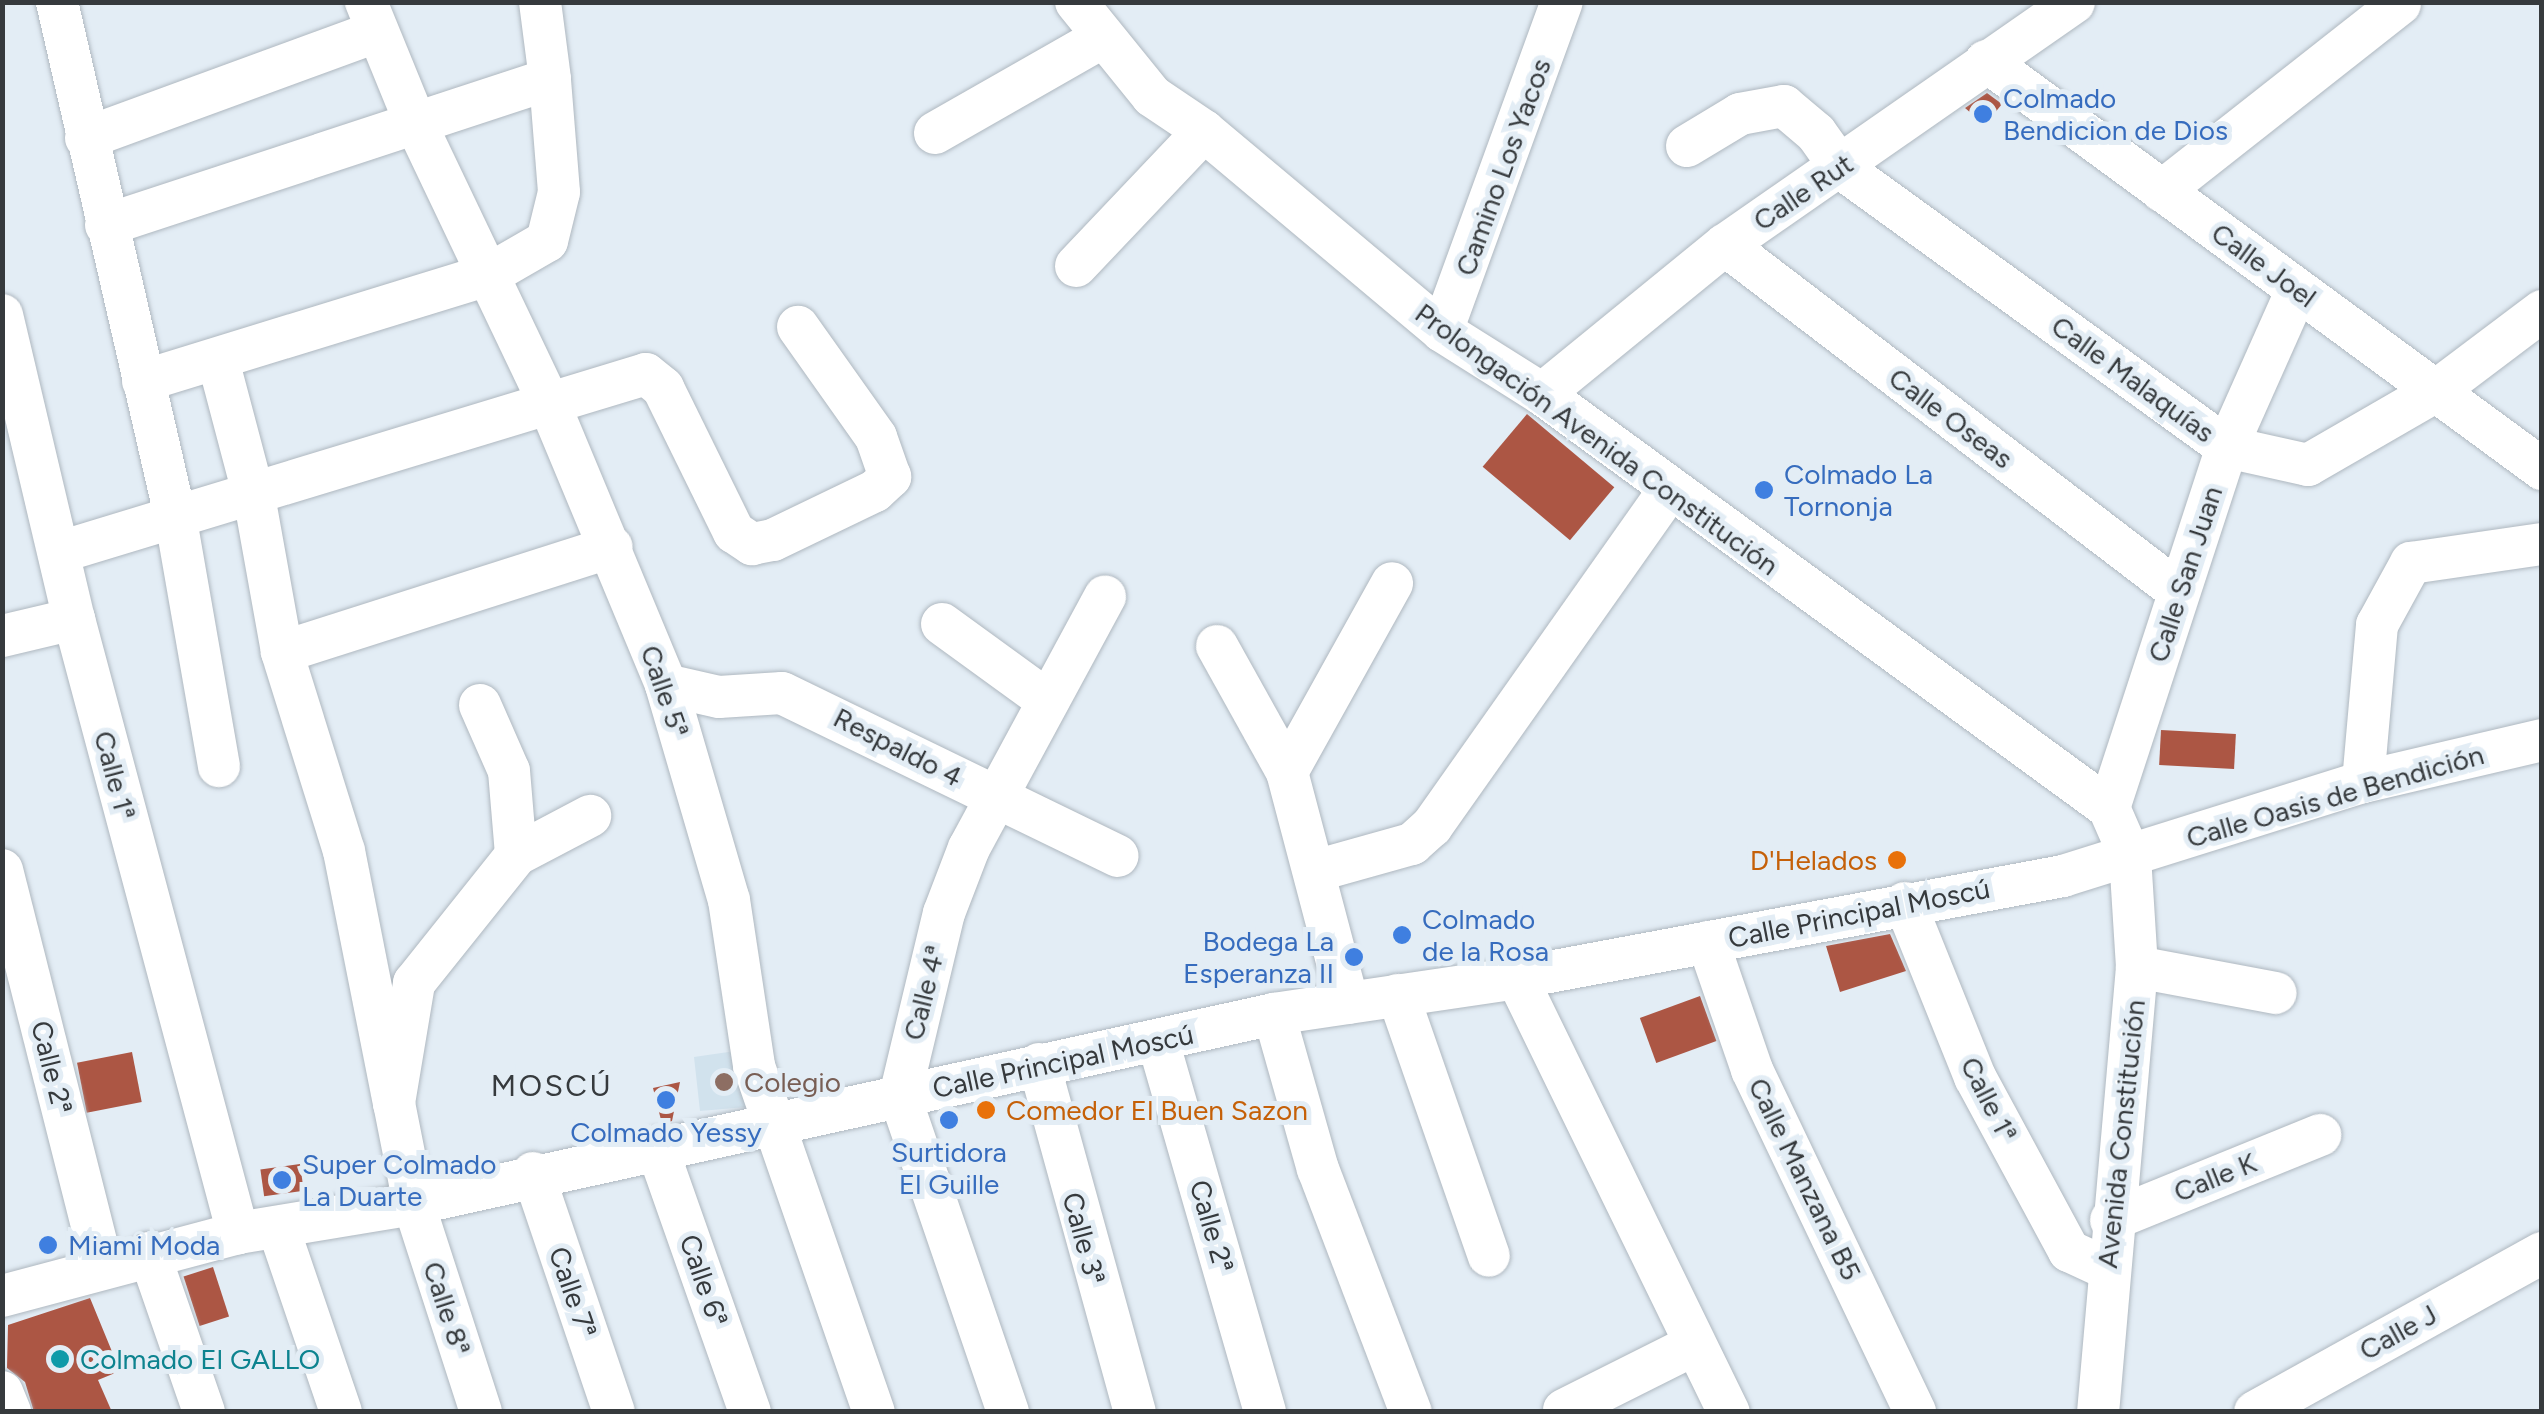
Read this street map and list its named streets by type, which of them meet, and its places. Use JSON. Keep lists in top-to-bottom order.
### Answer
{
  "streets": {
    "street": [
      "Camino Los Yacos",
      "Calle Rut",
      "Calle Joel",
      "Calle Malaquías",
      "Calle Oseas",
      "Prolongación Avenida Constitución",
      "Calle San Juan",
      "Calle 5ª",
      "Respaldo 4",
      "Calle 1ª",
      "Calle Oasis de Bendición",
      "Calle Principal Moscú",
      "Calle 4ª",
      "Calle 2ª",
      "Avenida Constitución",
      "Calle K",
      "Calle Manzana B5",
      "Calle 3ª",
      "Calle 6ª",
      "Calle 7ª",
      "Calle 8ª",
      "Calle J"
    ]
  },
  "crossings": [
    ["Camino Los Yacos", "Prolongación Avenida Constitución"],
    ["Calle Rut", "Calle Joel"],
    ["Calle Rut", "Calle Malaquías"],
    ["Calle Rut", "Calle Oseas"],
    ["Calle Rut", "Prolongación Avenida Constitución"],
    ["Calle Joel", "Calle Malaquías"],
    ["Calle Joel", "Calle San Juan"],
    ["Calle Malaquías", "Calle San Juan"],
    ["Calle Oseas", "Calle San Juan"],
    ["Prolongación Avenida Constitución", "Calle San Juan"],
    ["Prolongación Avenida Constitución", "Calle Oasis de Bendición"],
    ["Prolongación Avenida Constitución", "Calle Principal Moscú"],
    ["Prolongación Avenida Constitución", "Avenida Constitución"],
    ["Calle 5ª", "Respaldo 4"],
    ["Calle 5ª", "Calle Principal Moscú"],
    ["Respaldo 4", "Calle 4ª"],
    ["Calle 1ª", "Calle Principal Moscú"],
    ["Calle 1ª", "Avenida Constitución"],
    ["Calle Oasis de Bendición", "Calle Principal Moscú"],
    ["Calle Oasis de Bendición", "Avenida Constitución"],
    ["Calle Principal Moscú", "Calle 4ª"],
    ["Calle Principal Moscú", "Calle 2ª"],
    ["Calle Principal Moscú", "Avenida Constitución"],
    ["Calle Principal Moscú", "Calle Manzana B5"],
    ["Calle Principal Moscú", "Calle 3ª"],
    ["Calle Principal Moscú", "Calle 6ª"],
    ["Calle Principal Moscú", "Calle 7ª"],
    ["Calle Principal Moscú", "Calle 8ª"],
    ["Avenida Constitución", "Calle K"]
  ],
  "districts": ["MOSCÚ"],
  "places": [
    "Colmado Bendicion de Dios",
    "Colmado La Tornonja",
    "D'Helados",
    "Colmado de la Rosa",
    "Bodega La Esperanza II",
    "Colegio",
    "Colmado Yessy",
    "Comedor El Buen Sazon",
    "Surtidora El Guille",
    "Super Colmado La Duarte",
    "Miami Moda",
    "Colmado El GALLO"
  ]
}
